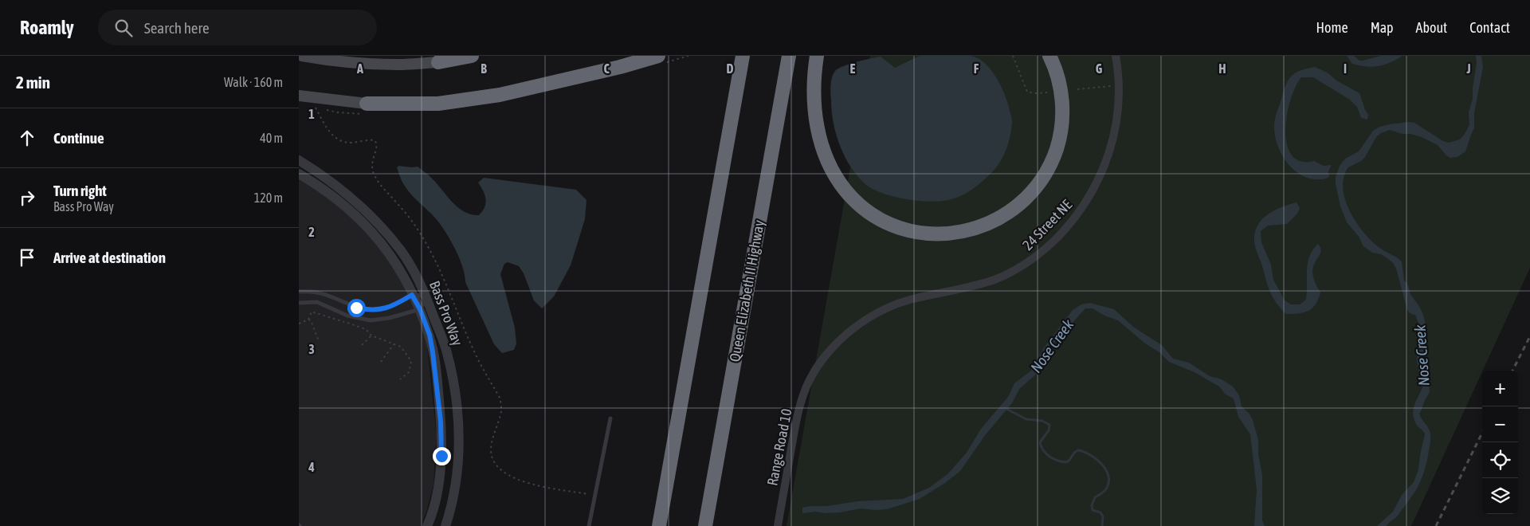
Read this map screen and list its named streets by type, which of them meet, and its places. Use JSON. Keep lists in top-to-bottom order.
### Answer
{
  "streets": {
    "highway": ["Queen Elizabeth II Highway"],
    "street": ["24 Street NE", "Bass Pro Way", "Range Road 10"]
  },
  "crossings": [
    ["24 Street NE", "Range Road 10"]
  ],
  "water": ["Nose Creek"],
  "page": {
    "header": "Roamly",
    "search": "Search here",
    "nav": [
      "Home",
      "Map",
      "About",
      "Contact"
    ],
    "heading": ["2 min", "Walk · 160 m"],
    "list": [
      ["Continue", "40 m"],
      ["Turn right", "Bass Pro Way", "120 m"],
      "Arrive at destination"
    ],
    "map_buttons": ["+", "−"]
  },
  "grid": {
    "columns": [
      "A",
      "B",
      "C",
      "D",
      "E",
      "F",
      "G",
      "H",
      "I",
      "J"
    ],
    "rows": [
      "1",
      "2",
      "3",
      "4"
    ]
  }
}
